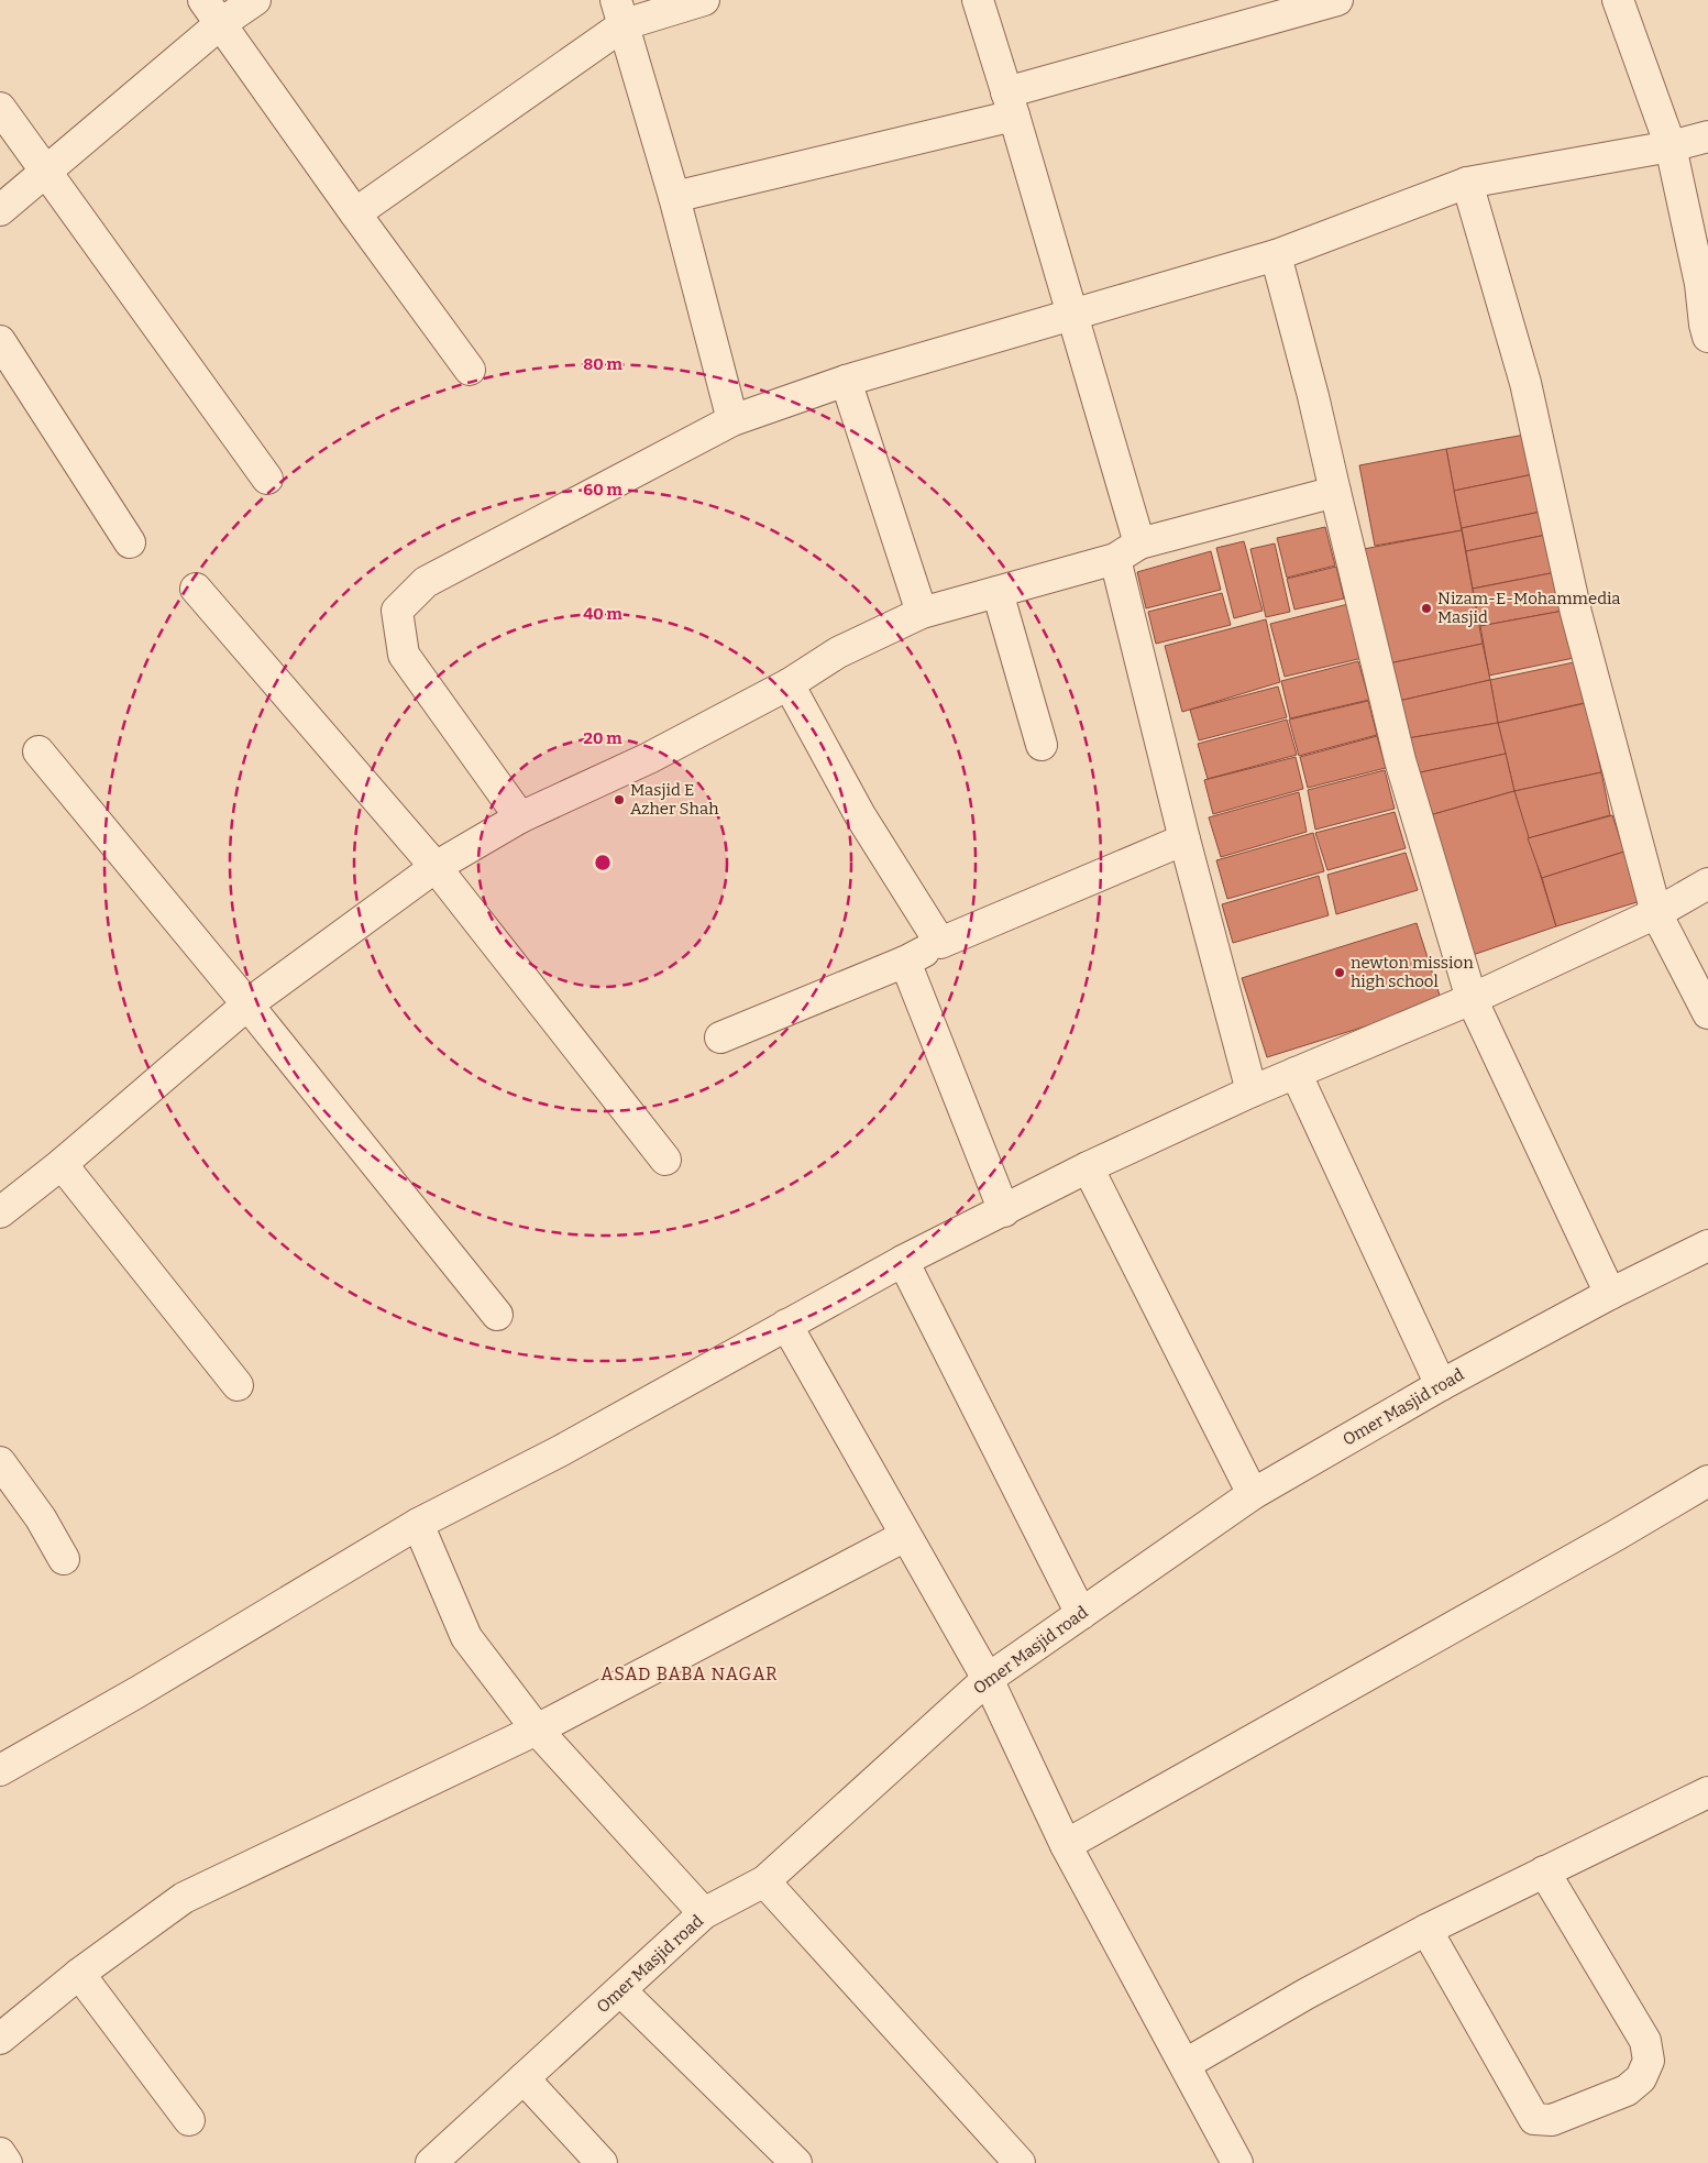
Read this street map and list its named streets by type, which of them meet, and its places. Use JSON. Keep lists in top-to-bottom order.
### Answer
{
  "streets": {
    "street": ["Omer Masjid road"]
  },
  "districts": ["ASAD BABA NAGAR"],
  "places": ["Nizam-E-Mohammedia Masjid", "Masjid E Azher Shah", "newton mission high school"],
  "rings": [
    "80 m",
    "60 m",
    "40 m",
    "20 m"
  ]
}
